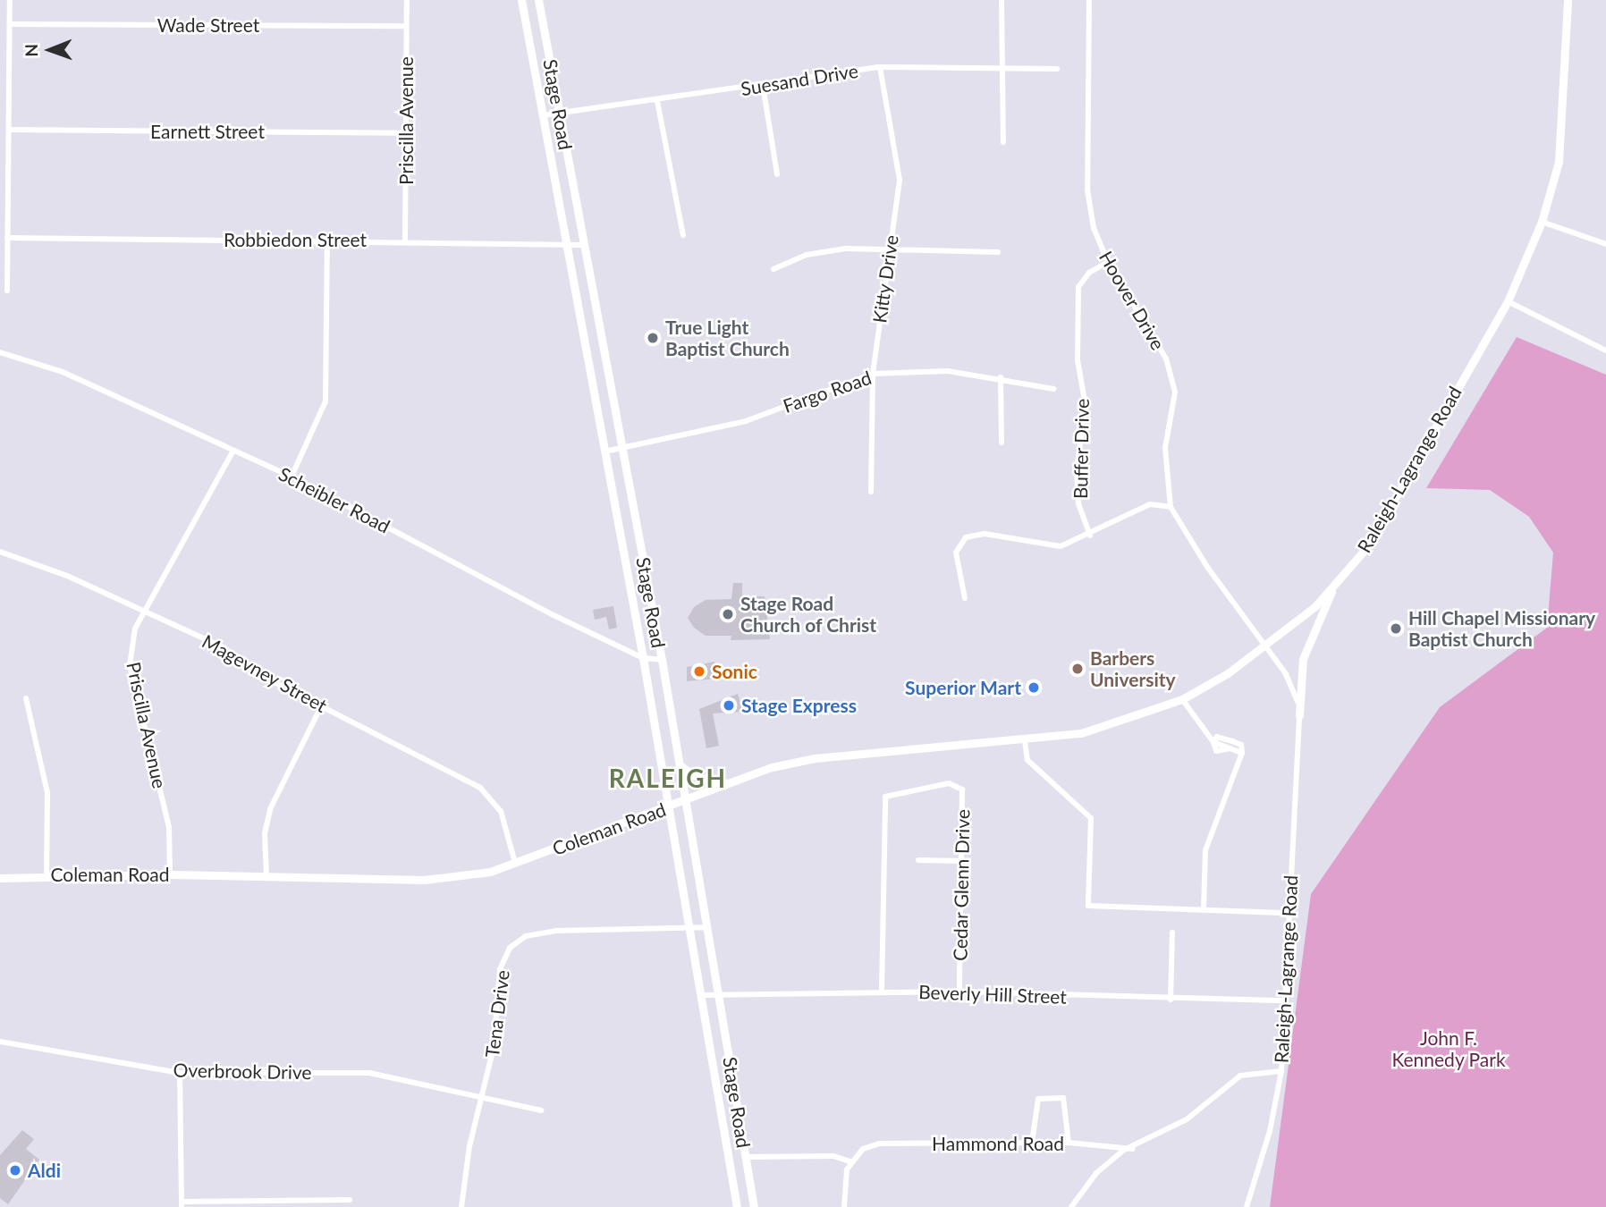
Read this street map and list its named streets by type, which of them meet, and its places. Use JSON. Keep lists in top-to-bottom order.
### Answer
{
  "streets": {
    "main road": ["Stage Road", "Raleigh-Lagrange Road", "Coleman Road"],
    "street": [
      "Wade Street",
      "Suesand Drive",
      "Priscilla Avenue",
      "Earnett Street",
      "Robbiedon Street",
      "Kitty Drive",
      "Hoover Drive",
      "Fargo Road",
      "Buffer Drive",
      "Scheibler Road",
      "Magevney Street",
      "Cedar Glenn Drive",
      "Beverly Hill Street",
      "Tena Drive",
      "Overbrook Drive",
      "Hammond Road"
    ]
  },
  "crossings": [
    ["Wade Street", "Priscilla Avenue"],
    ["Suesand Drive", "Stage Road"],
    ["Suesand Drive", "Kitty Drive"],
    ["Stage Road", "Robbiedon Street"],
    ["Stage Road", "Fargo Road"],
    ["Stage Road", "Scheibler Road"],
    ["Stage Road", "Coleman Road"],
    ["Stage Road", "Beverly Hill Street"],
    ["Stage Road", "Tena Drive"],
    ["Priscilla Avenue", "Earnett Street"],
    ["Priscilla Avenue", "Robbiedon Street"],
    ["Priscilla Avenue", "Scheibler Road"],
    ["Priscilla Avenue", "Magevney Street"],
    ["Priscilla Avenue", "Coleman Road"],
    ["Kitty Drive", "Fargo Road"],
    ["Hoover Drive", "Buffer Drive"],
    ["Hoover Drive", "Raleigh-Lagrange Road"],
    ["Hoover Drive", "Coleman Road"],
    ["Raleigh-Lagrange Road", "Coleman Road"],
    ["Raleigh-Lagrange Road", "Beverly Hill Street"],
    ["Magevney Street", "Coleman Road"],
    ["Cedar Glenn Drive", "Beverly Hill Street"],
    ["Tena Drive", "Overbrook Drive"]
  ],
  "districts": ["RALEIGH"],
  "parks": ["John F. Kennedy Park"],
  "places": [
    "True Light Baptist Church",
    "Stage Road Church of Christ",
    "Hill Chapel Missionary Baptist Church",
    "Barbers University",
    "Sonic",
    "Superior Mart",
    "Stage Express",
    "Aldi"
  ],
  "north": "left"
}
